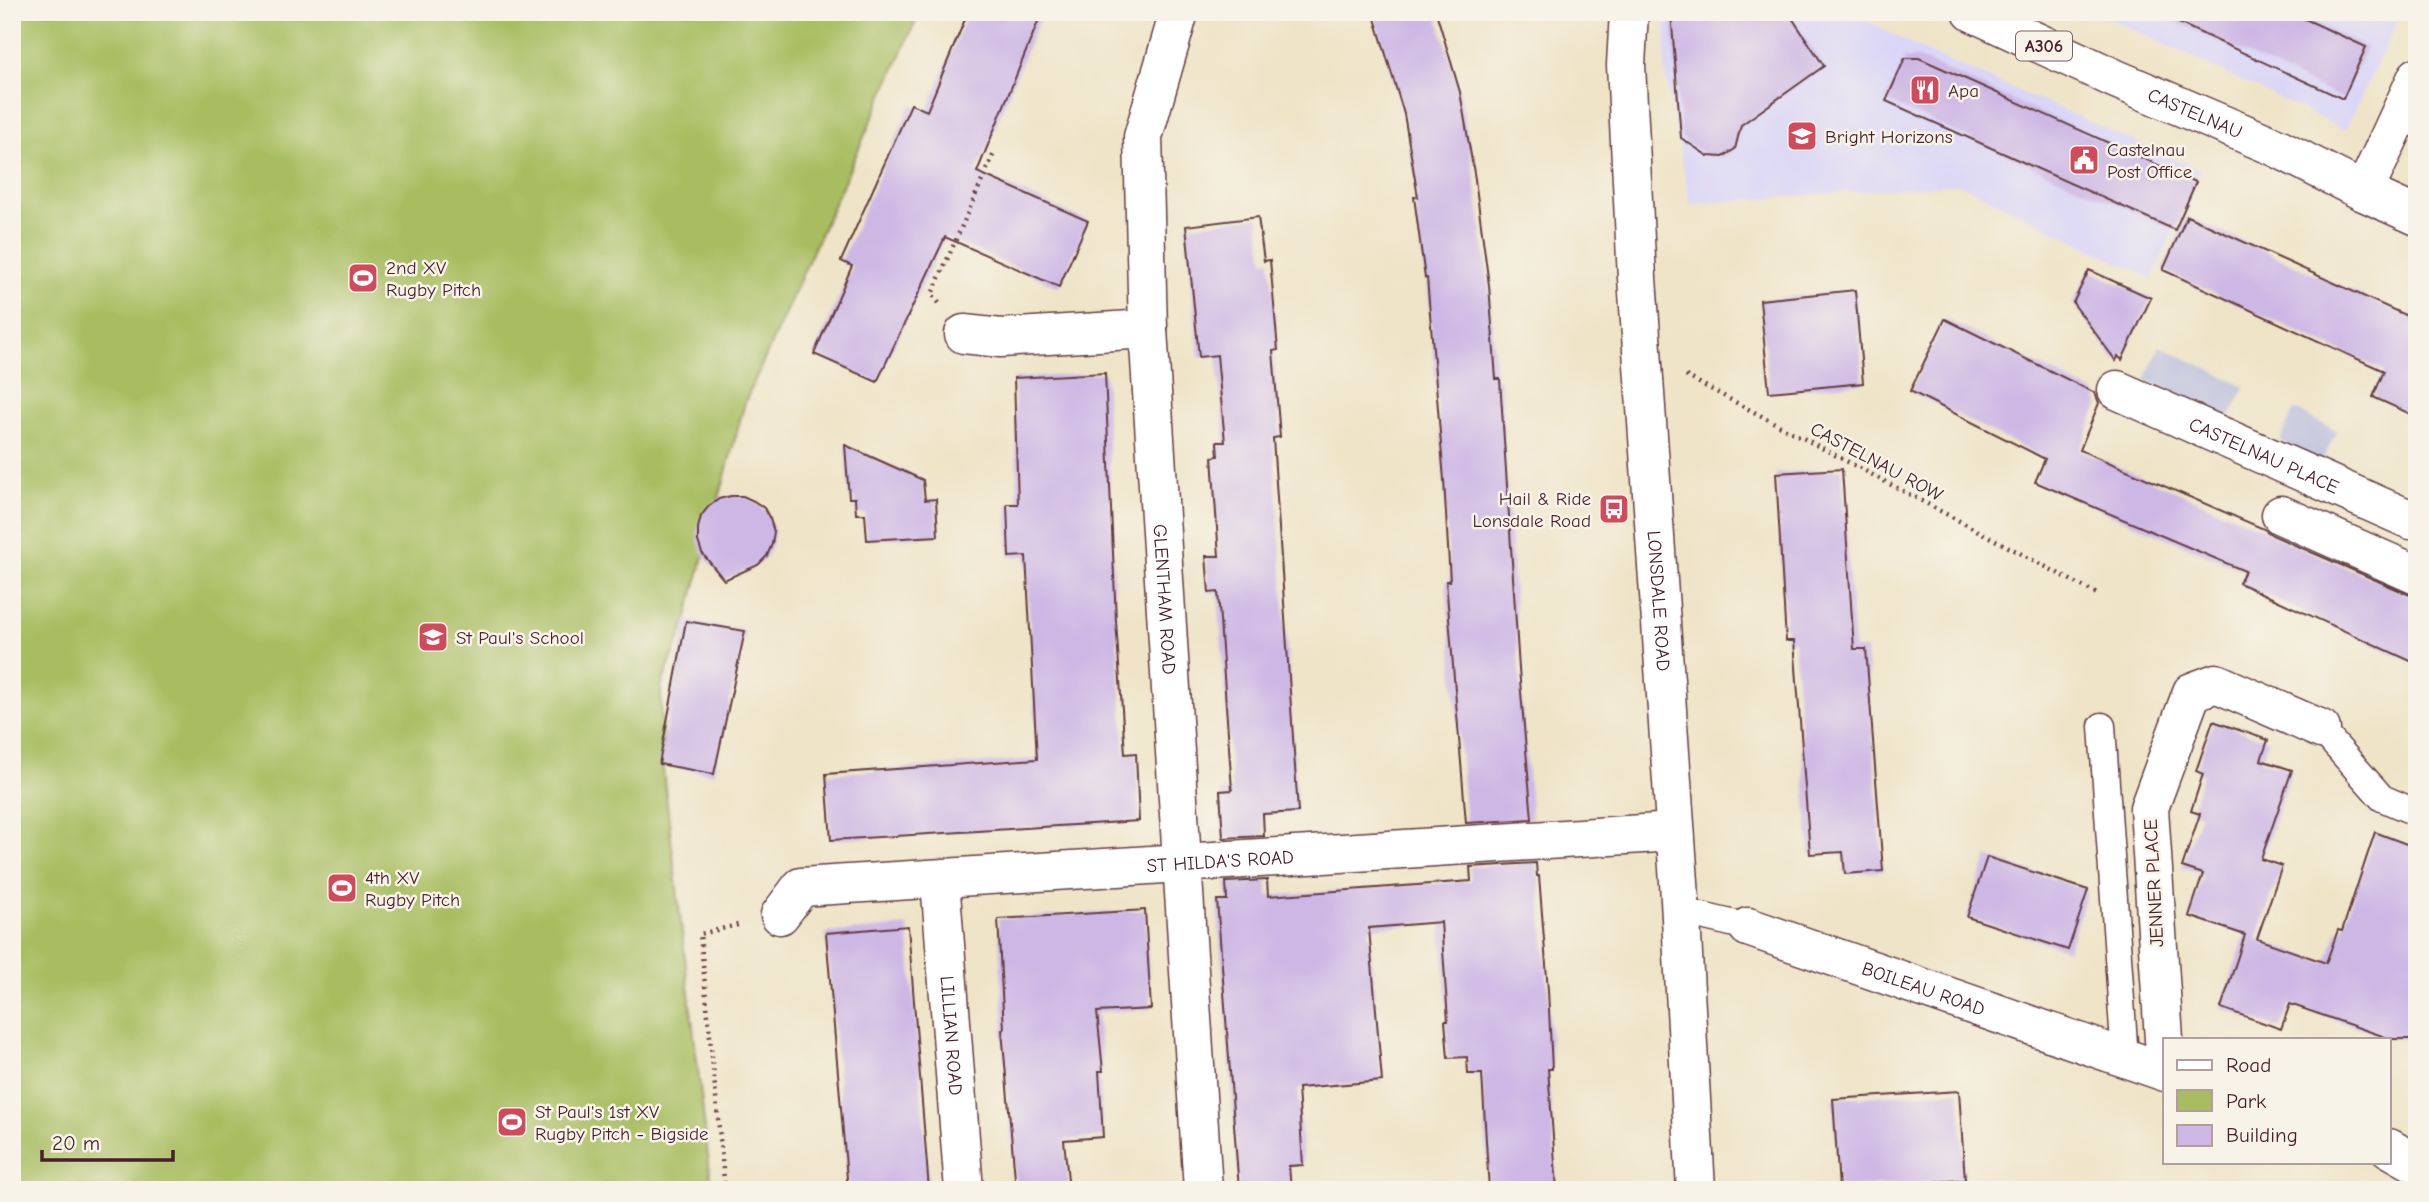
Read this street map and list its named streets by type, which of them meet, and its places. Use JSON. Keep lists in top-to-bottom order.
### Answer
{
  "streets": {
    "street": [
      "A306",
      "CASTELNAU",
      "CASTELNAU PLACE",
      "GLENTHAM ROAD",
      "LONSDALE ROAD",
      "ST HILDA'S ROAD",
      "JENNER PLACE",
      "BOILEAU ROAD",
      "LILLIAN ROAD"
    ],
    "path": ["CASTELNAU ROW"]
  },
  "crossings": [
    ["CASTELNAU ROW", "LONSDALE ROAD"],
    ["GLENTHAM ROAD", "ST HILDA'S ROAD"],
    ["LONSDALE ROAD", "ST HILDA'S ROAD"],
    ["LONSDALE ROAD", "BOILEAU ROAD"],
    ["ST HILDA'S ROAD", "LILLIAN ROAD"]
  ],
  "places": {
    "restaurant": ["Apa"],
    "school or university": ["Bright Horizons", "St Paul's School"],
    "public building": ["Castelnau Post Office"],
    "sports": ["2nd XV Rugby Pitch", "4th XV Rugby Pitch", "St Paul's 1st XV Rugby Pitch - Bigside"],
    "bus stop": ["Hail & Ride Lonsdale Road"]
  },
  "legend": ["Road", "Park", "Building"],
  "scale_bar": "20 m"
}
